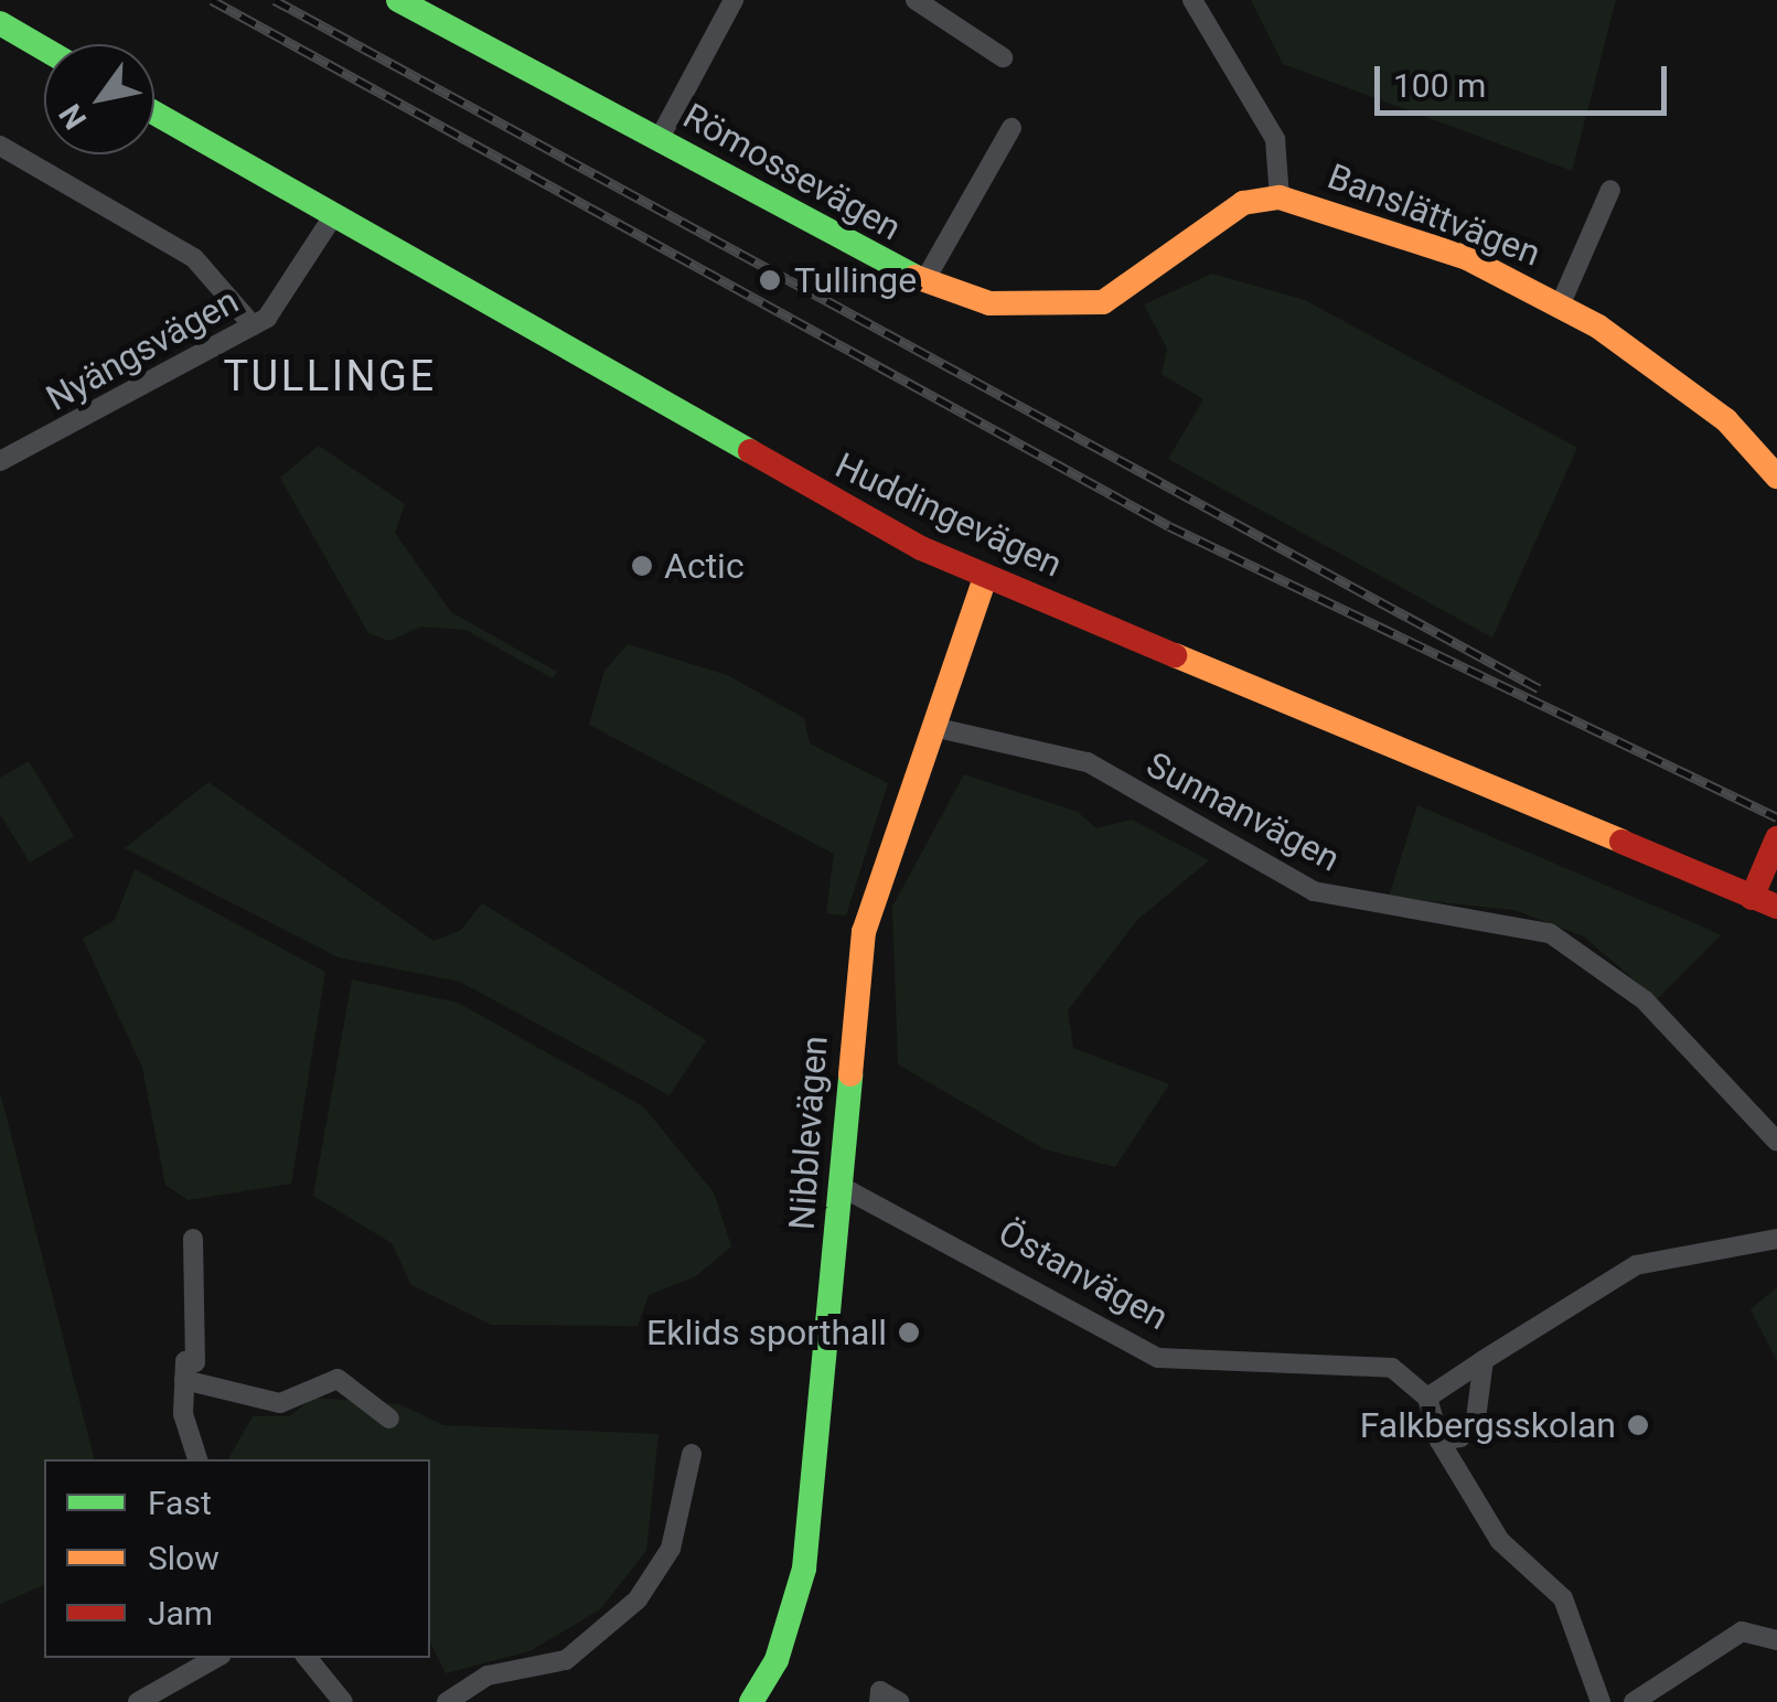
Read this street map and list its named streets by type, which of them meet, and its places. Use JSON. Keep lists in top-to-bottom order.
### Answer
{
  "streets": {
    "street": [
      "Römossevägen",
      "Banslättvägen",
      "Nyängsvägen",
      "Huddingevägen",
      "Sunnanvägen",
      "Nibblevägen",
      "Östanvägen"
    ]
  },
  "crossings": [
    ["Römossevägen", "Banslättvägen"],
    ["Nyängsvägen", "Huddingevägen"],
    ["Huddingevägen", "Nibblevägen"],
    ["Sunnanvägen", "Nibblevägen"],
    ["Nibblevägen", "Östanvägen"]
  ],
  "districts": ["TULLINGE"],
  "places": [
    "Tullinge",
    "Actic",
    "Eklids sporthall",
    "Falkbergsskolan"
  ],
  "legend": ["Fast", "Slow", "Jam"],
  "scale_bar": "100 m",
  "north": "bottom left"
}
